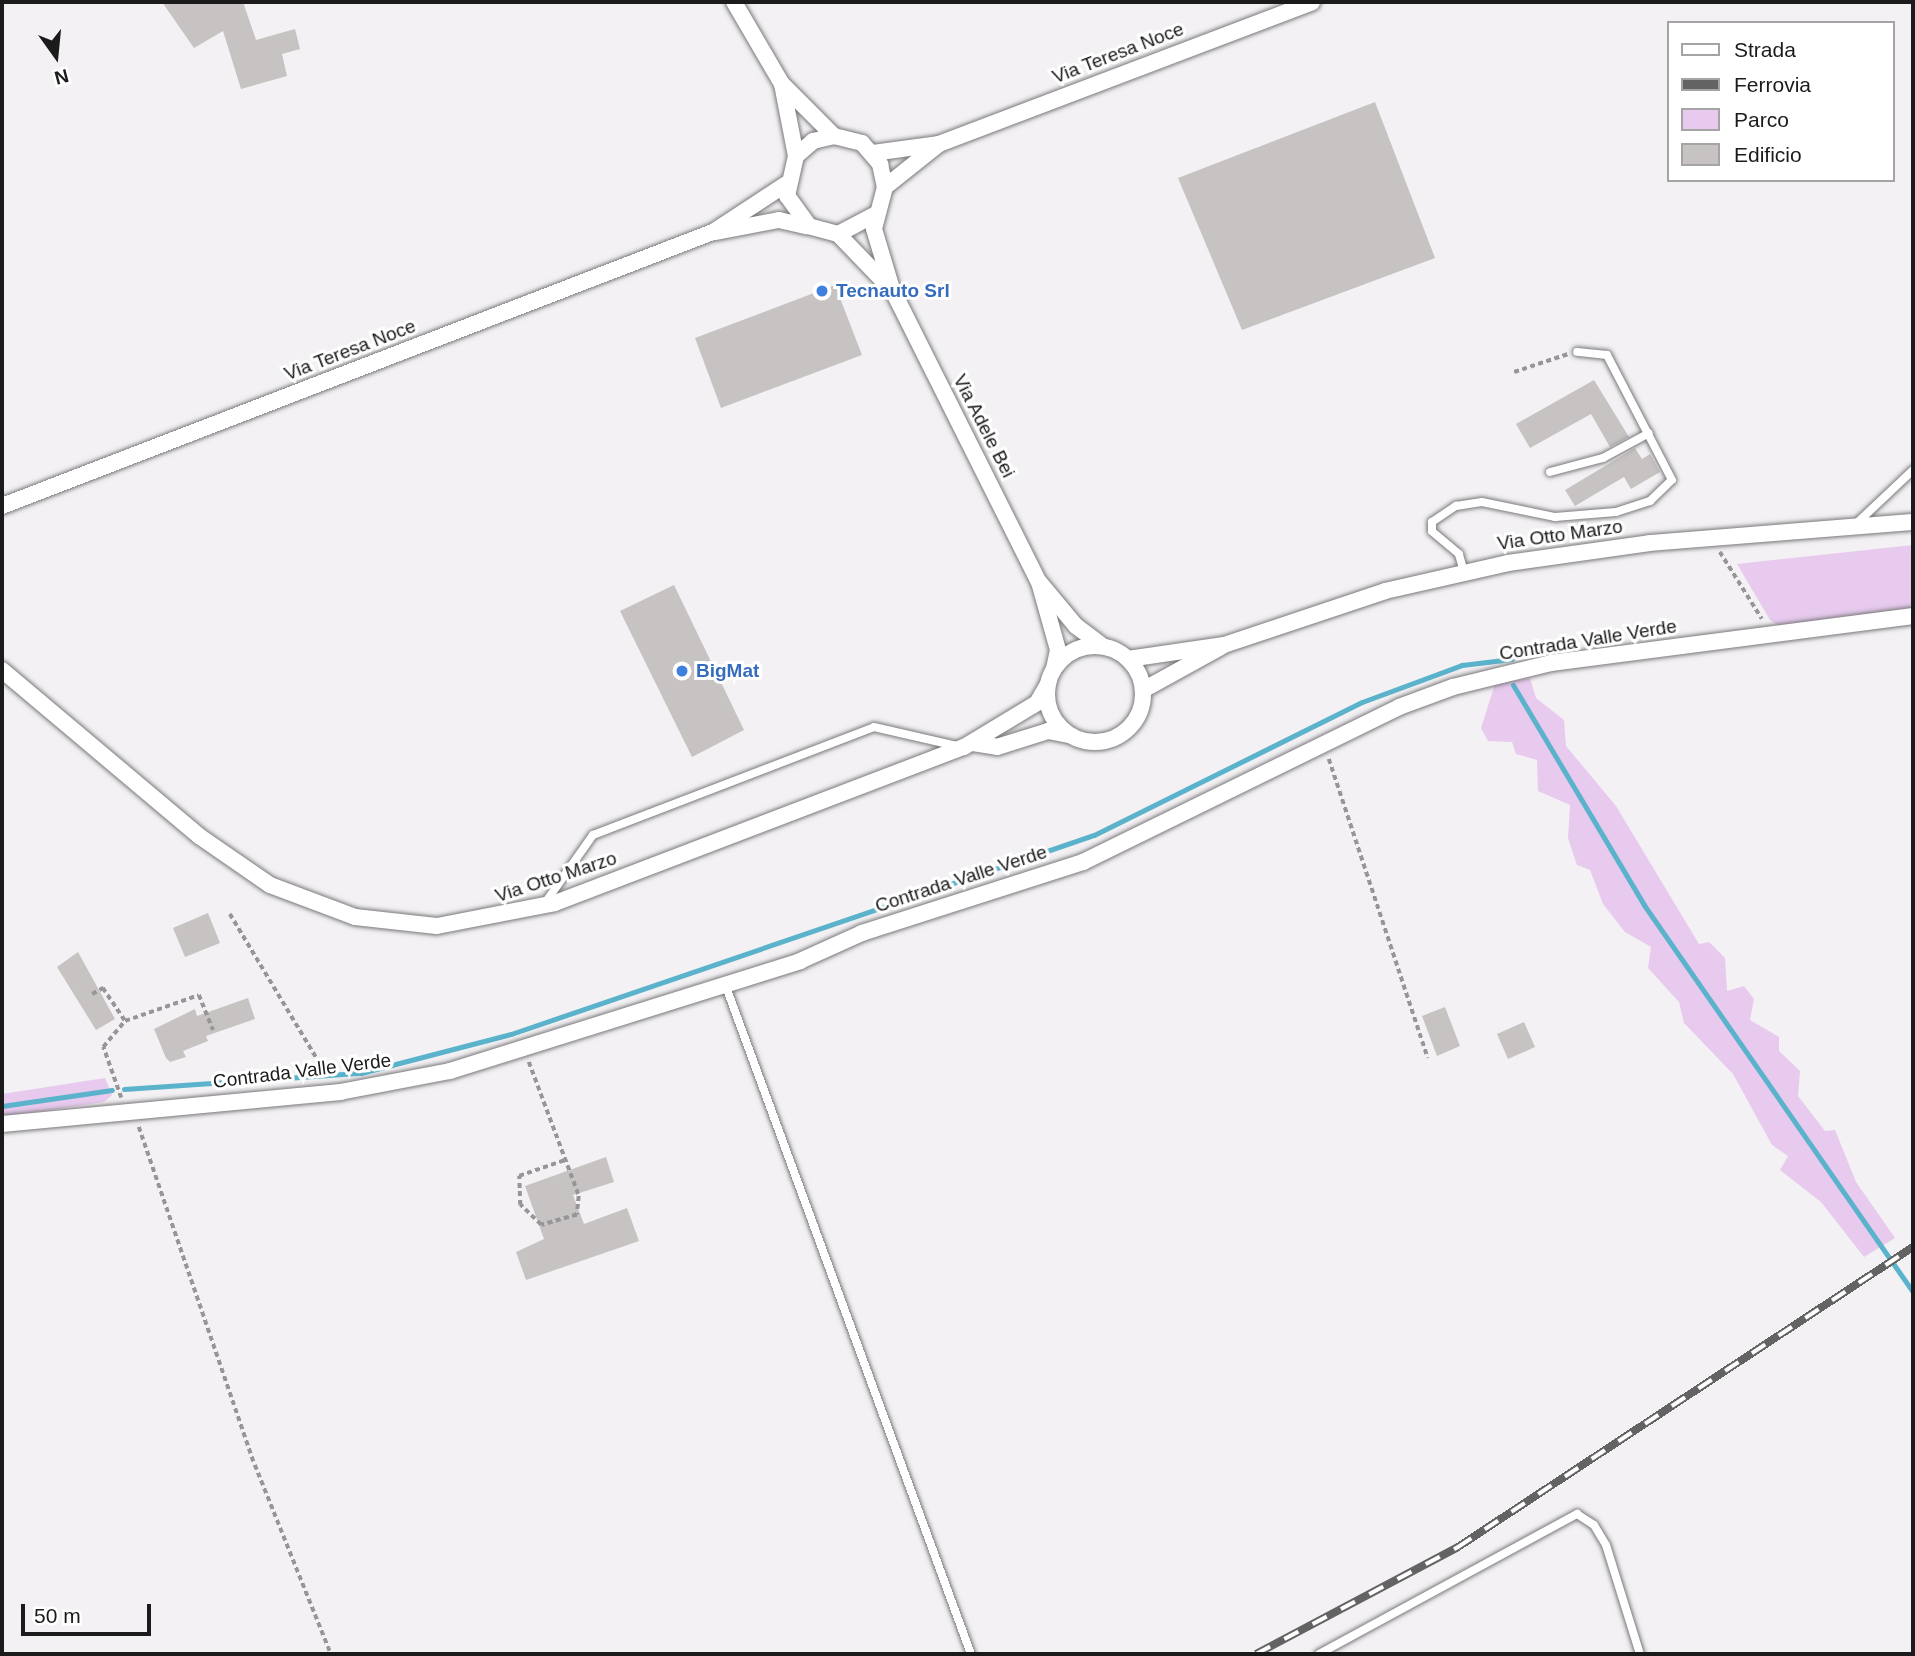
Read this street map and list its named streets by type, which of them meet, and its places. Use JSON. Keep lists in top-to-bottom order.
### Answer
{
  "streets": {
    "street": [
      "Via Teresa Noce",
      "Via Adele Bei",
      "Via Otto Marzo",
      "Contrada Valle Verde"
    ]
  },
  "crossings": [
    ["Via Teresa Noce", "Via Adele Bei"]
  ],
  "places": ["Tecnauto Srl", "BigMat"],
  "legend": [
    "Strada",
    "Ferrovia",
    "Parco",
    "Edificio"
  ],
  "scale_bar": "50 m",
  "north": "bottom"
}
